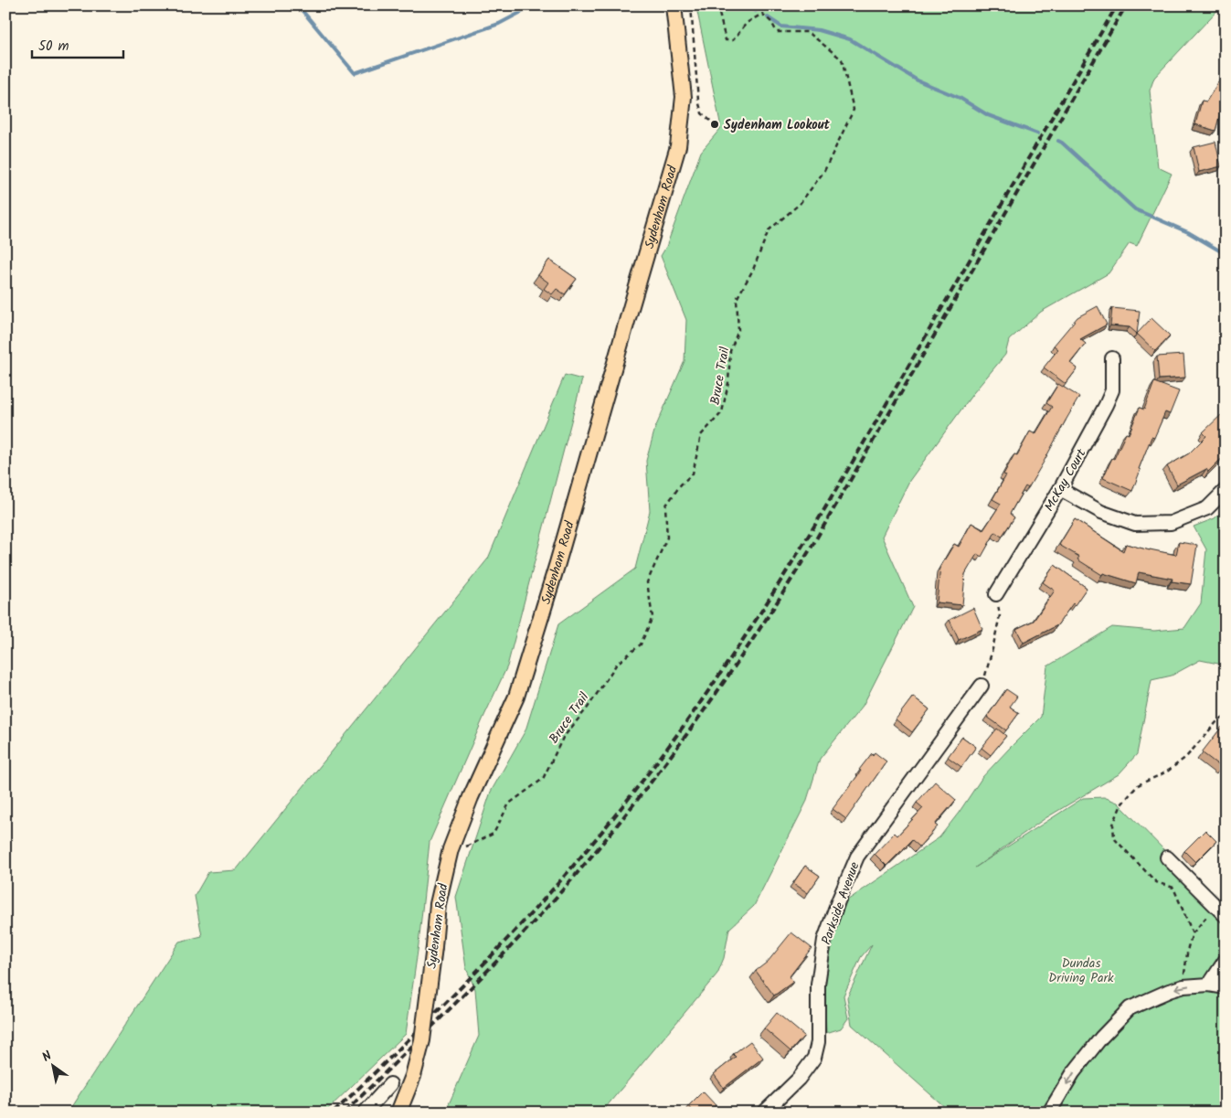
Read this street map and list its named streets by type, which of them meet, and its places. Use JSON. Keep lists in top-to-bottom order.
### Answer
{
  "streets": {
    "main road": ["Sydenham Road"],
    "street": ["McKay Court", "Parkside Avenue"],
    "path": ["Bruce Trail"]
  },
  "parks": ["Dundas Driving Park"],
  "places": ["Sydenham Lookout"],
  "scale_bar": "50 m",
  "north": "top left"
}
